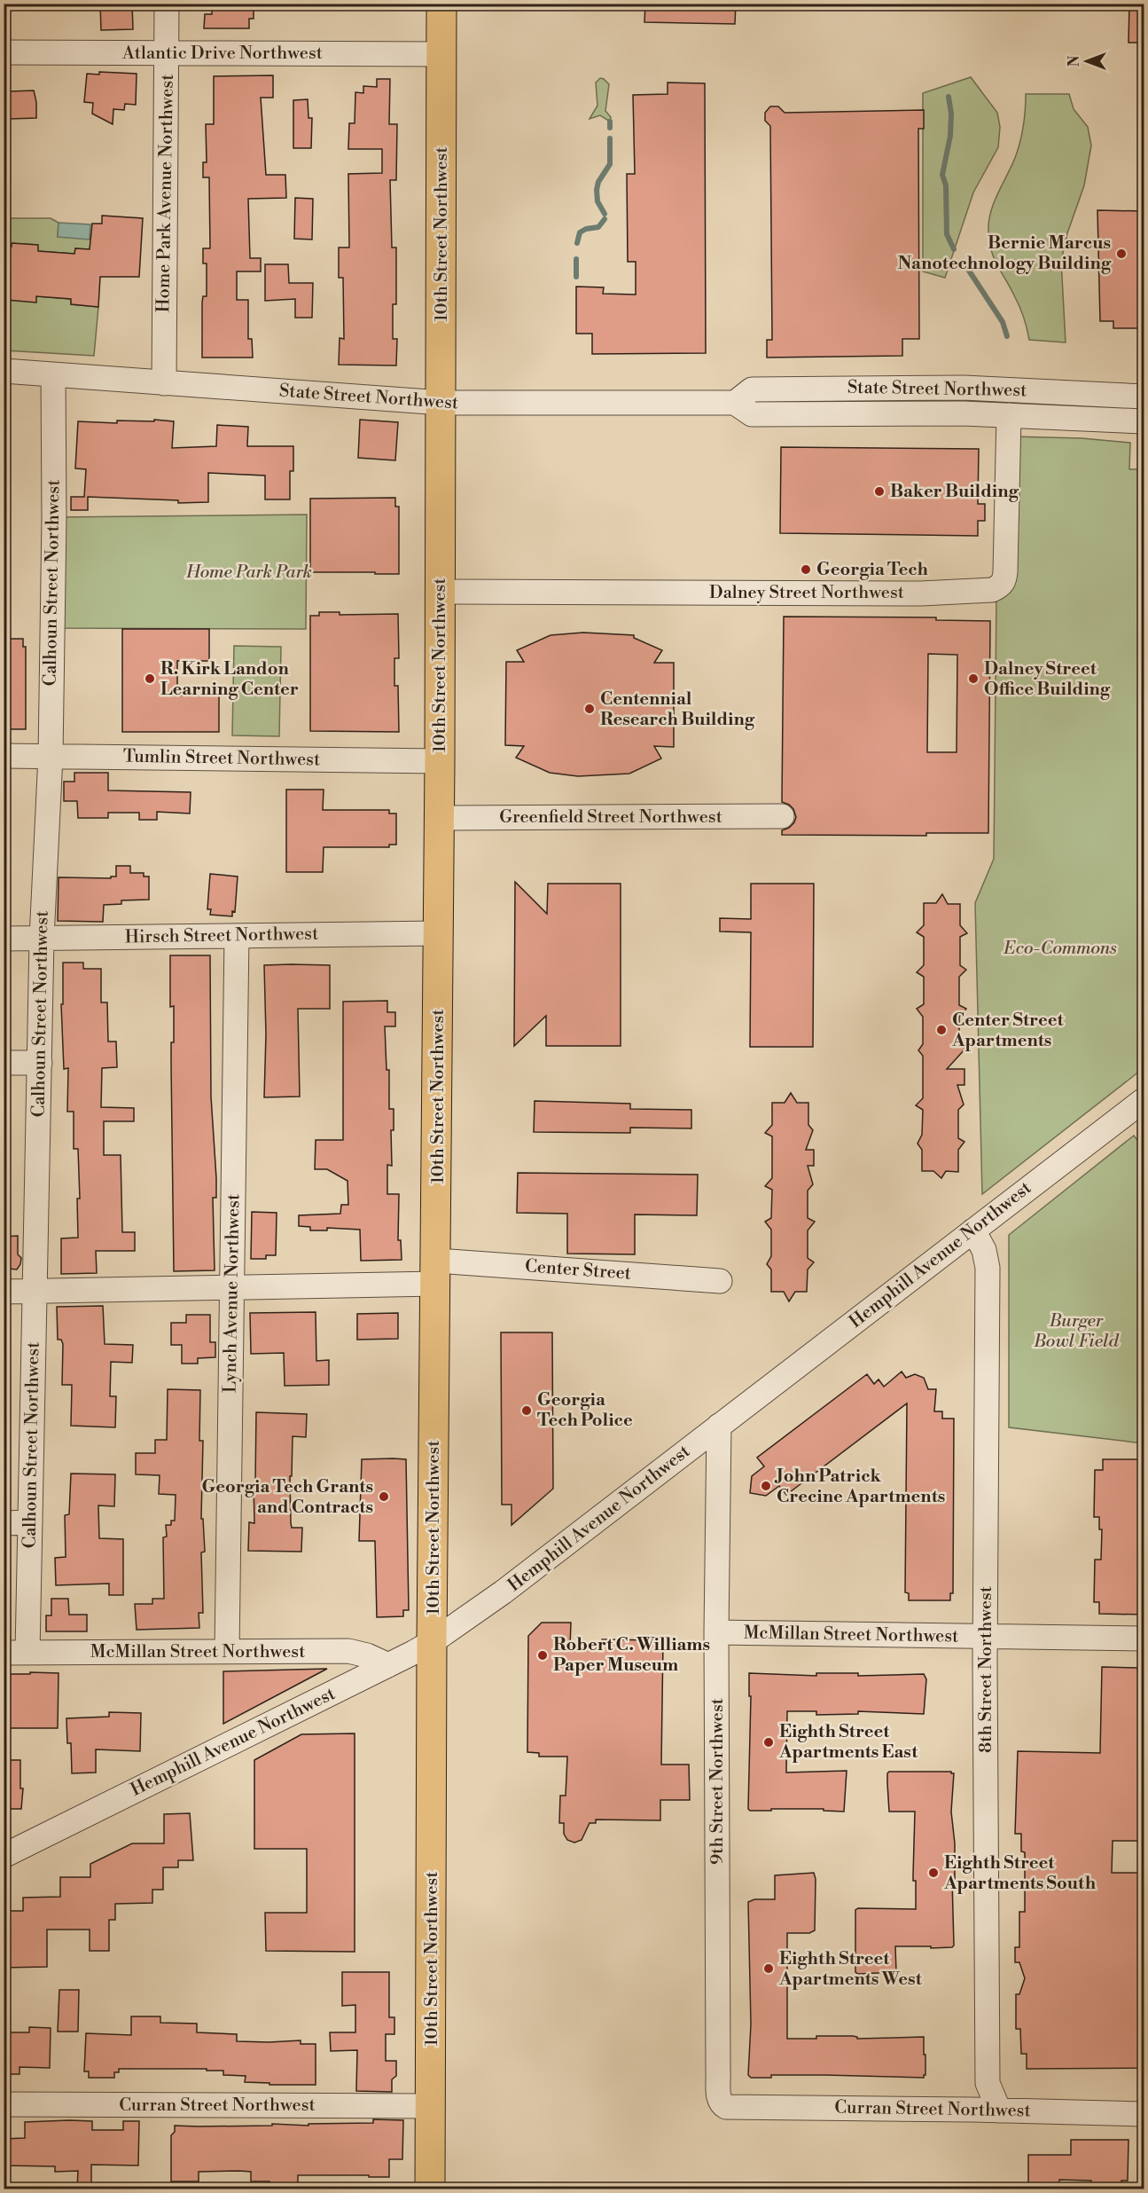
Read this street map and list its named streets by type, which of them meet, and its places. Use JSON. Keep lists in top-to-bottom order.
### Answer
{
  "streets": {
    "main road": ["10th Street Northwest"],
    "street": [
      "Atlantic Drive Northwest",
      "Home Park Avenue Northwest",
      "State Street Northwest",
      "Calhoun Street Northwest",
      "Dalney Street Northwest",
      "Tumlin Street Northwest",
      "Greenfield Street Northwest",
      "Hirsch Street Northwest",
      "Hemphill Avenue Northwest",
      "Center Street",
      "Lynch Avenue Northwest",
      "McMillan Street Northwest",
      "8th Street Northwest",
      "9th Street Northwest",
      "Curran Street Northwest"
    ]
  },
  "crossings": [
    ["Atlantic Drive Northwest", "Home Park Avenue Northwest"],
    ["Atlantic Drive Northwest", "10th Street Northwest"],
    ["Home Park Avenue Northwest", "State Street Northwest"],
    ["10th Street Northwest", "State Street Northwest"],
    ["10th Street Northwest", "Dalney Street Northwest"],
    ["10th Street Northwest", "Tumlin Street Northwest"],
    ["10th Street Northwest", "Greenfield Street Northwest"],
    ["10th Street Northwest", "Hirsch Street Northwest"],
    ["10th Street Northwest", "Hemphill Avenue Northwest"],
    ["10th Street Northwest", "Center Street"],
    ["10th Street Northwest", "Curran Street Northwest"],
    ["State Street Northwest", "Calhoun Street Northwest"],
    ["State Street Northwest", "Dalney Street Northwest"],
    ["Calhoun Street Northwest", "Tumlin Street Northwest"],
    ["Calhoun Street Northwest", "Hirsch Street Northwest"],
    ["Calhoun Street Northwest", "Center Street"],
    ["Calhoun Street Northwest", "McMillan Street Northwest"],
    ["Hirsch Street Northwest", "Lynch Avenue Northwest"],
    ["Hemphill Avenue Northwest", "McMillan Street Northwest"],
    ["Hemphill Avenue Northwest", "8th Street Northwest"],
    ["Hemphill Avenue Northwest", "9th Street Northwest"],
    ["Center Street", "Lynch Avenue Northwest"],
    ["Lynch Avenue Northwest", "McMillan Street Northwest"],
    ["McMillan Street Northwest", "8th Street Northwest"],
    ["McMillan Street Northwest", "9th Street Northwest"],
    ["8th Street Northwest", "Curran Street Northwest"],
    ["9th Street Northwest", "Curran Street Northwest"]
  ],
  "parks": ["Home Park Park", "Eco-Commons", "Burger Bowl Field"],
  "places": [
    "Bernie Marcus Nanotechnology Building",
    "Baker Building",
    "Georgia Tech",
    "R. Kirk Landon Learning Center",
    "Dalney Street Office Building",
    "Centennial Research Building",
    "Center Street Apartments",
    "Georgia Tech Police",
    "John Patrick Crecine Apartments",
    "Georgia Tech Grants and Contracts",
    "Robert C. Williams Paper Museum",
    "Eighth Street Apartments East",
    "Eighth Street Apartments South",
    "Eighth Street Apartments West"
  ],
  "north": "left"
}
